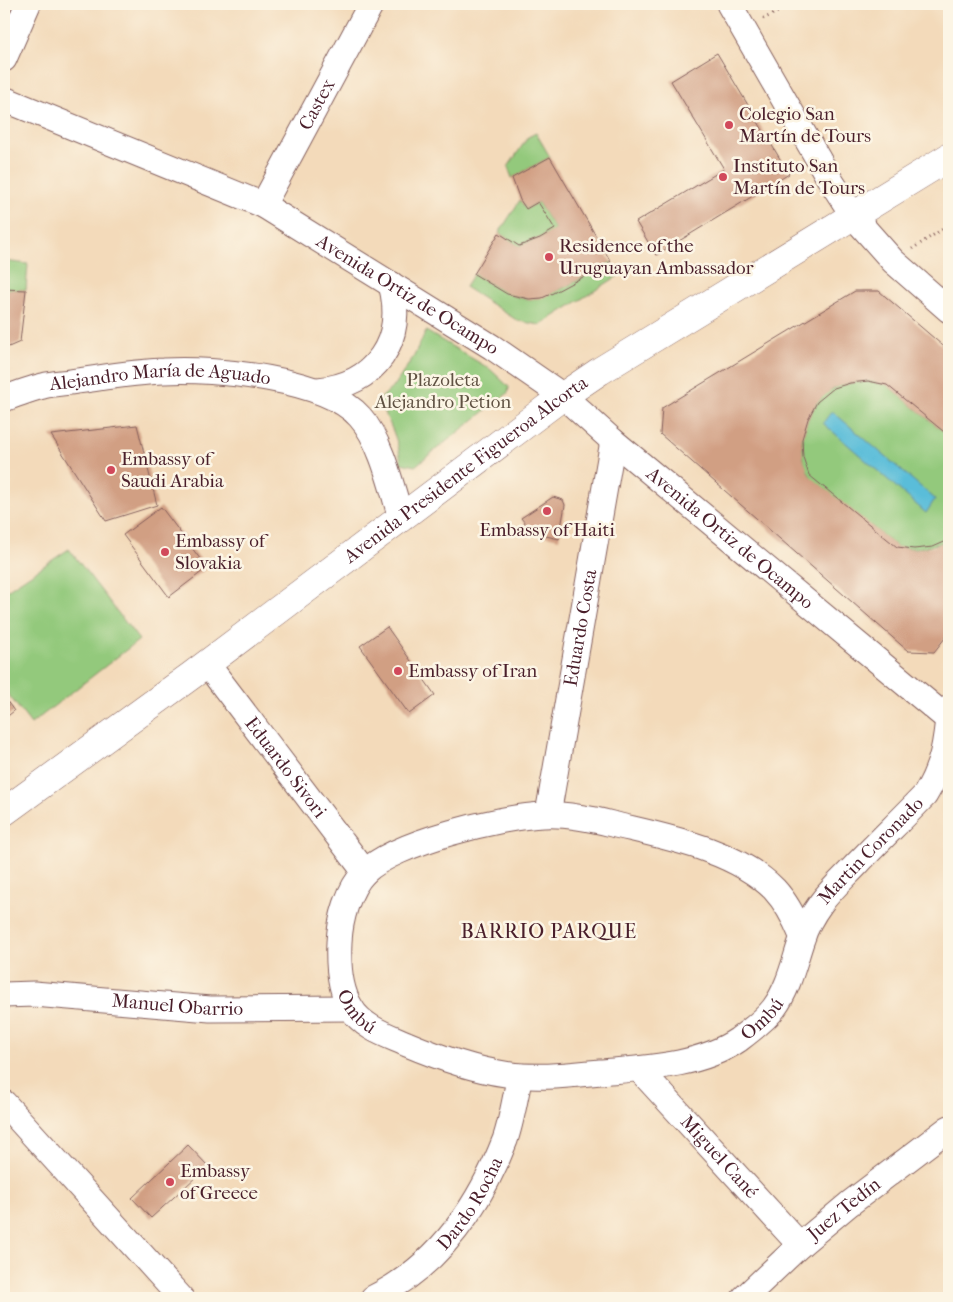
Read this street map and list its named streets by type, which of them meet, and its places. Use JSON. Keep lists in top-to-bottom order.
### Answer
{
  "streets": {
    "main road": ["Avenida Presidente Figueroa Alcorta"],
    "street": [
      "Castex",
      "Avenida Ortiz de Ocampo",
      "Alejandro María de Aguado",
      "Eduardo Costa",
      "Eduardo Sivori",
      "Martin Coronado",
      "Manuel Obarrio",
      "Ombú",
      "Miguel Cané",
      "Dardo Rocha",
      "Juez Tedín"
    ]
  },
  "crossings": [
    ["Castex", "Avenida Ortiz de Ocampo"],
    ["Avenida Ortiz de Ocampo", "Alejandro María de Aguado"],
    ["Avenida Ortiz de Ocampo", "Avenida Presidente Figueroa Alcorta"],
    ["Avenida Ortiz de Ocampo", "Eduardo Costa"],
    ["Avenida Ortiz de Ocampo", "Martin Coronado"],
    ["Alejandro María de Aguado", "Avenida Presidente Figueroa Alcorta"],
    ["Avenida Presidente Figueroa Alcorta", "Eduardo Sivori"],
    ["Eduardo Costa", "Ombú"],
    ["Eduardo Sivori", "Ombú"],
    ["Martin Coronado", "Ombú"],
    ["Manuel Obarrio", "Ombú"],
    ["Ombú", "Miguel Cané"],
    ["Ombú", "Dardo Rocha"],
    ["Miguel Cané", "Juez Tedín"]
  ],
  "districts": ["BARRIO PARQUE"],
  "parks": ["Plazoleta Alejandro Petion"],
  "places": [
    "Colegio San Martín de Tours",
    "Instituto San Martín de Tours",
    "Residence of the Uruguayan Ambassador",
    "Embassy of Saudi Arabia",
    "Embassy of Haiti",
    "Embassy of Slovakia",
    "Embassy of Iran",
    "Embassy of Greece"
  ]
}
